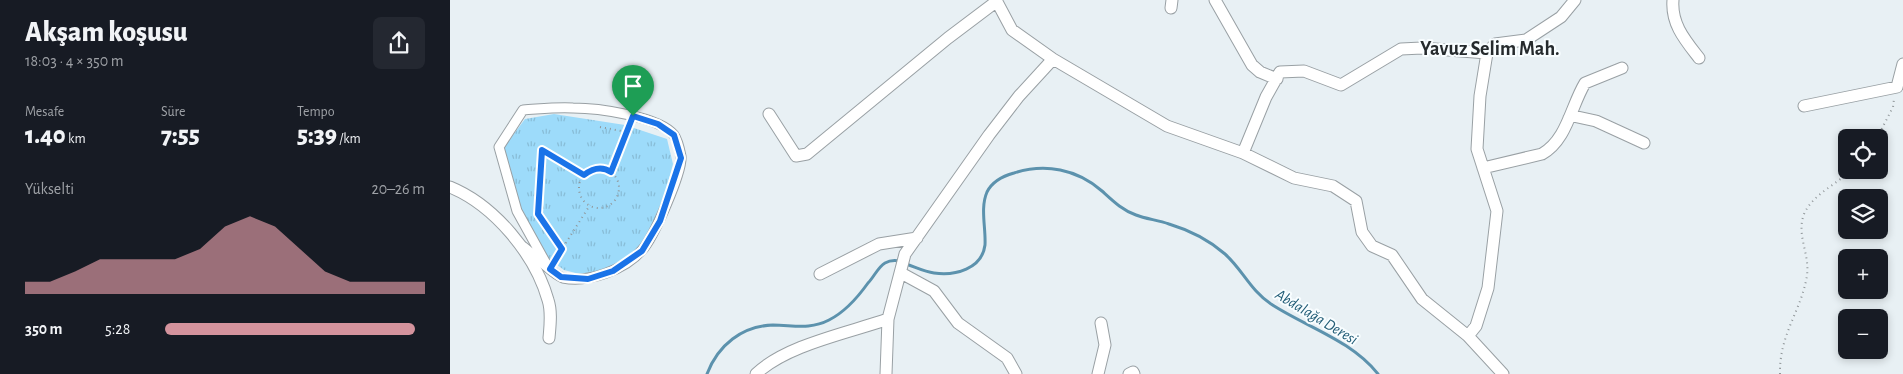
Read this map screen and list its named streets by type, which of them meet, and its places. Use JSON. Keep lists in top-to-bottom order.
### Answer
{
  "districts": ["Yavuz Selim Mah."],
  "water": ["Abdalağa Deresi"],
  "page": {
    "heading": ["Akşam koşusu", "18:03 · 4 × 350 m"],
    "stats": [
      ["Mesafe", "1.40 km"],
      ["Süre", "7:55"],
      ["Tempo", "5:39 /km"]
    ],
    "map_buttons": ["+", "−"],
    "chart": ["Yükselti", "20–26 m"],
    "list": [
      {
        "name": "350 m",
        "note": "5:28"
      }
    ]
  }
}
